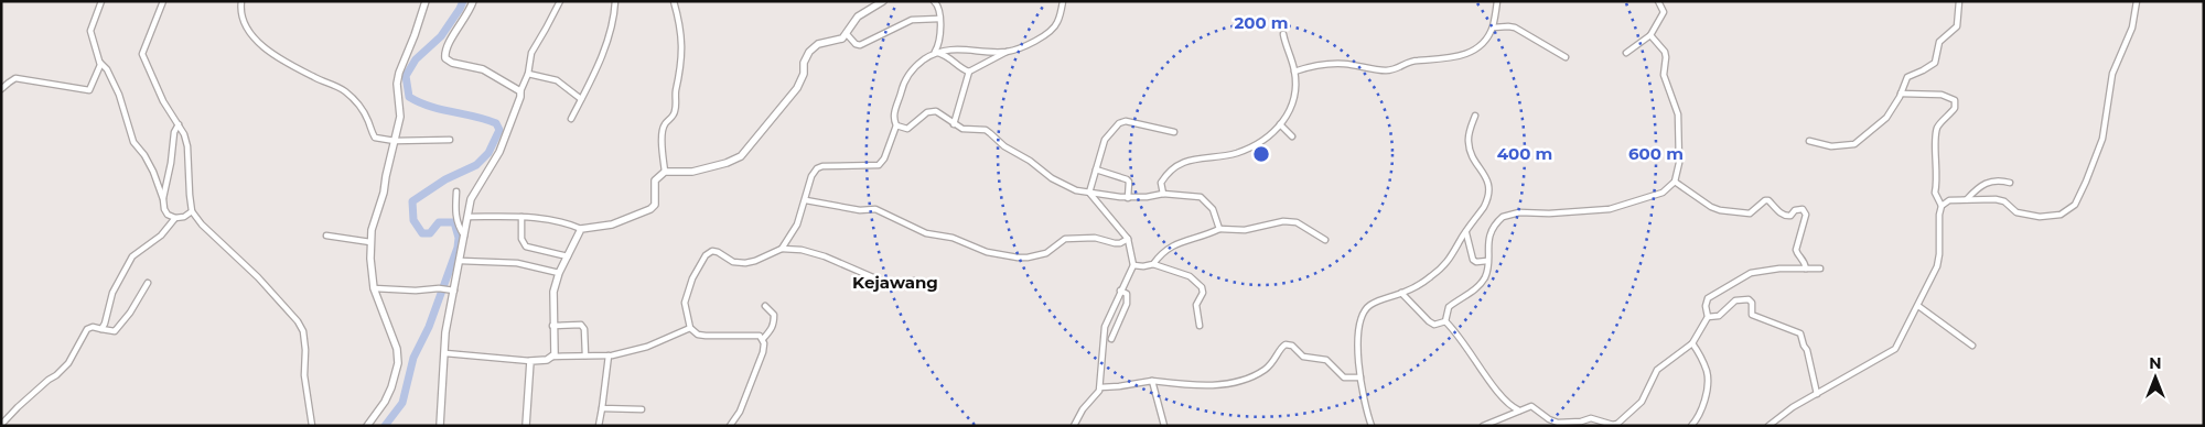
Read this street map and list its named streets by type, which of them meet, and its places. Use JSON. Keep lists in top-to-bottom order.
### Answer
{
  "districts": ["Kejawang"],
  "north": "top",
  "rings": ["200 m", "400 m", "600 m"]
}
